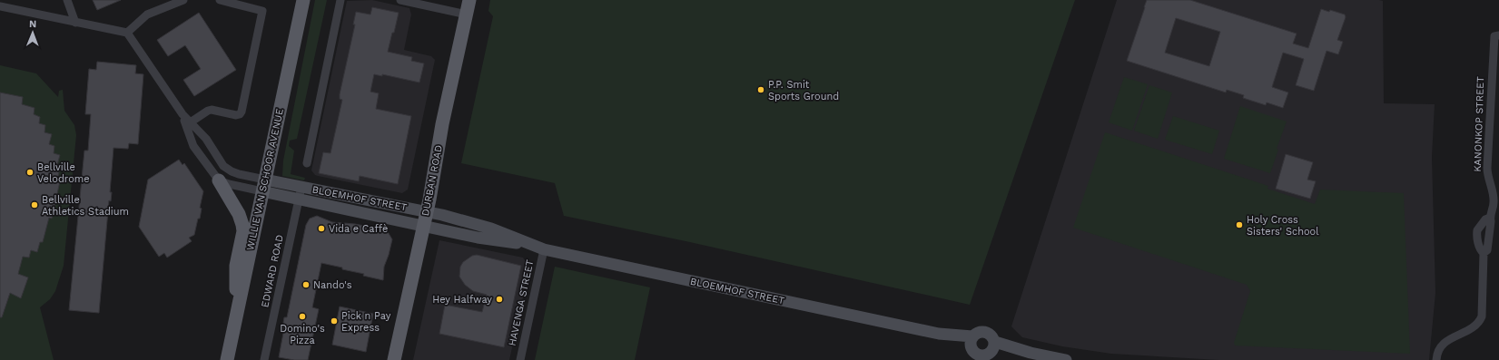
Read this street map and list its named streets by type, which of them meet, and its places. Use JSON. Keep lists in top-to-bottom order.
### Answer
{
  "streets": {
    "main road": ["WILLIE VAN SCHOOR AVENUE", "DURBAN ROAD"],
    "street": [
      "KANONKOP STREET",
      "BLOEMHOF STREET",
      "EDWARD ROAD",
      "HAVENGA STREET"
    ]
  },
  "crossings": [
    ["WILLIE VAN SCHOOR AVENUE", "BLOEMHOF STREET"],
    ["DURBAN ROAD", "BLOEMHOF STREET"],
    ["BLOEMHOF STREET", "EDWARD ROAD"],
    ["BLOEMHOF STREET", "HAVENGA STREET"]
  ],
  "places": [
    "P.P. Smit Sports Ground",
    "Bellville Velodrome",
    "Bellville Athletics Stadium",
    "Holy Cross Sisters' School",
    "Vida e Caffè",
    "Nando's",
    "Hey Halfway",
    "Domino's Pizza",
    "Pick n Pay Express"
  ],
  "north": "top"
}
